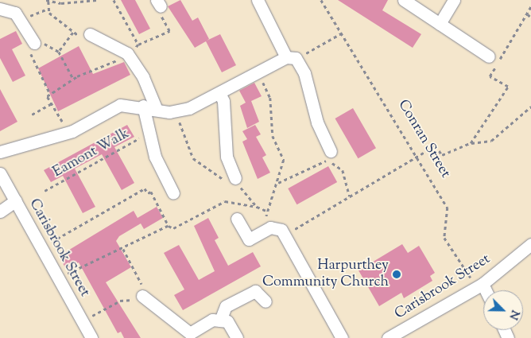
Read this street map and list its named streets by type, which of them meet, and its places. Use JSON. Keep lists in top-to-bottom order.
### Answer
{
  "streets": {
    "street": ["Carisbrook Street"],
    "path": ["Conran Street", "Eamont Walk"]
  },
  "crossings": [
    ["Conran Street", "Carisbrook Street"]
  ],
  "places": ["Harpurthey Community Church"],
  "north": "bottom right"
}
